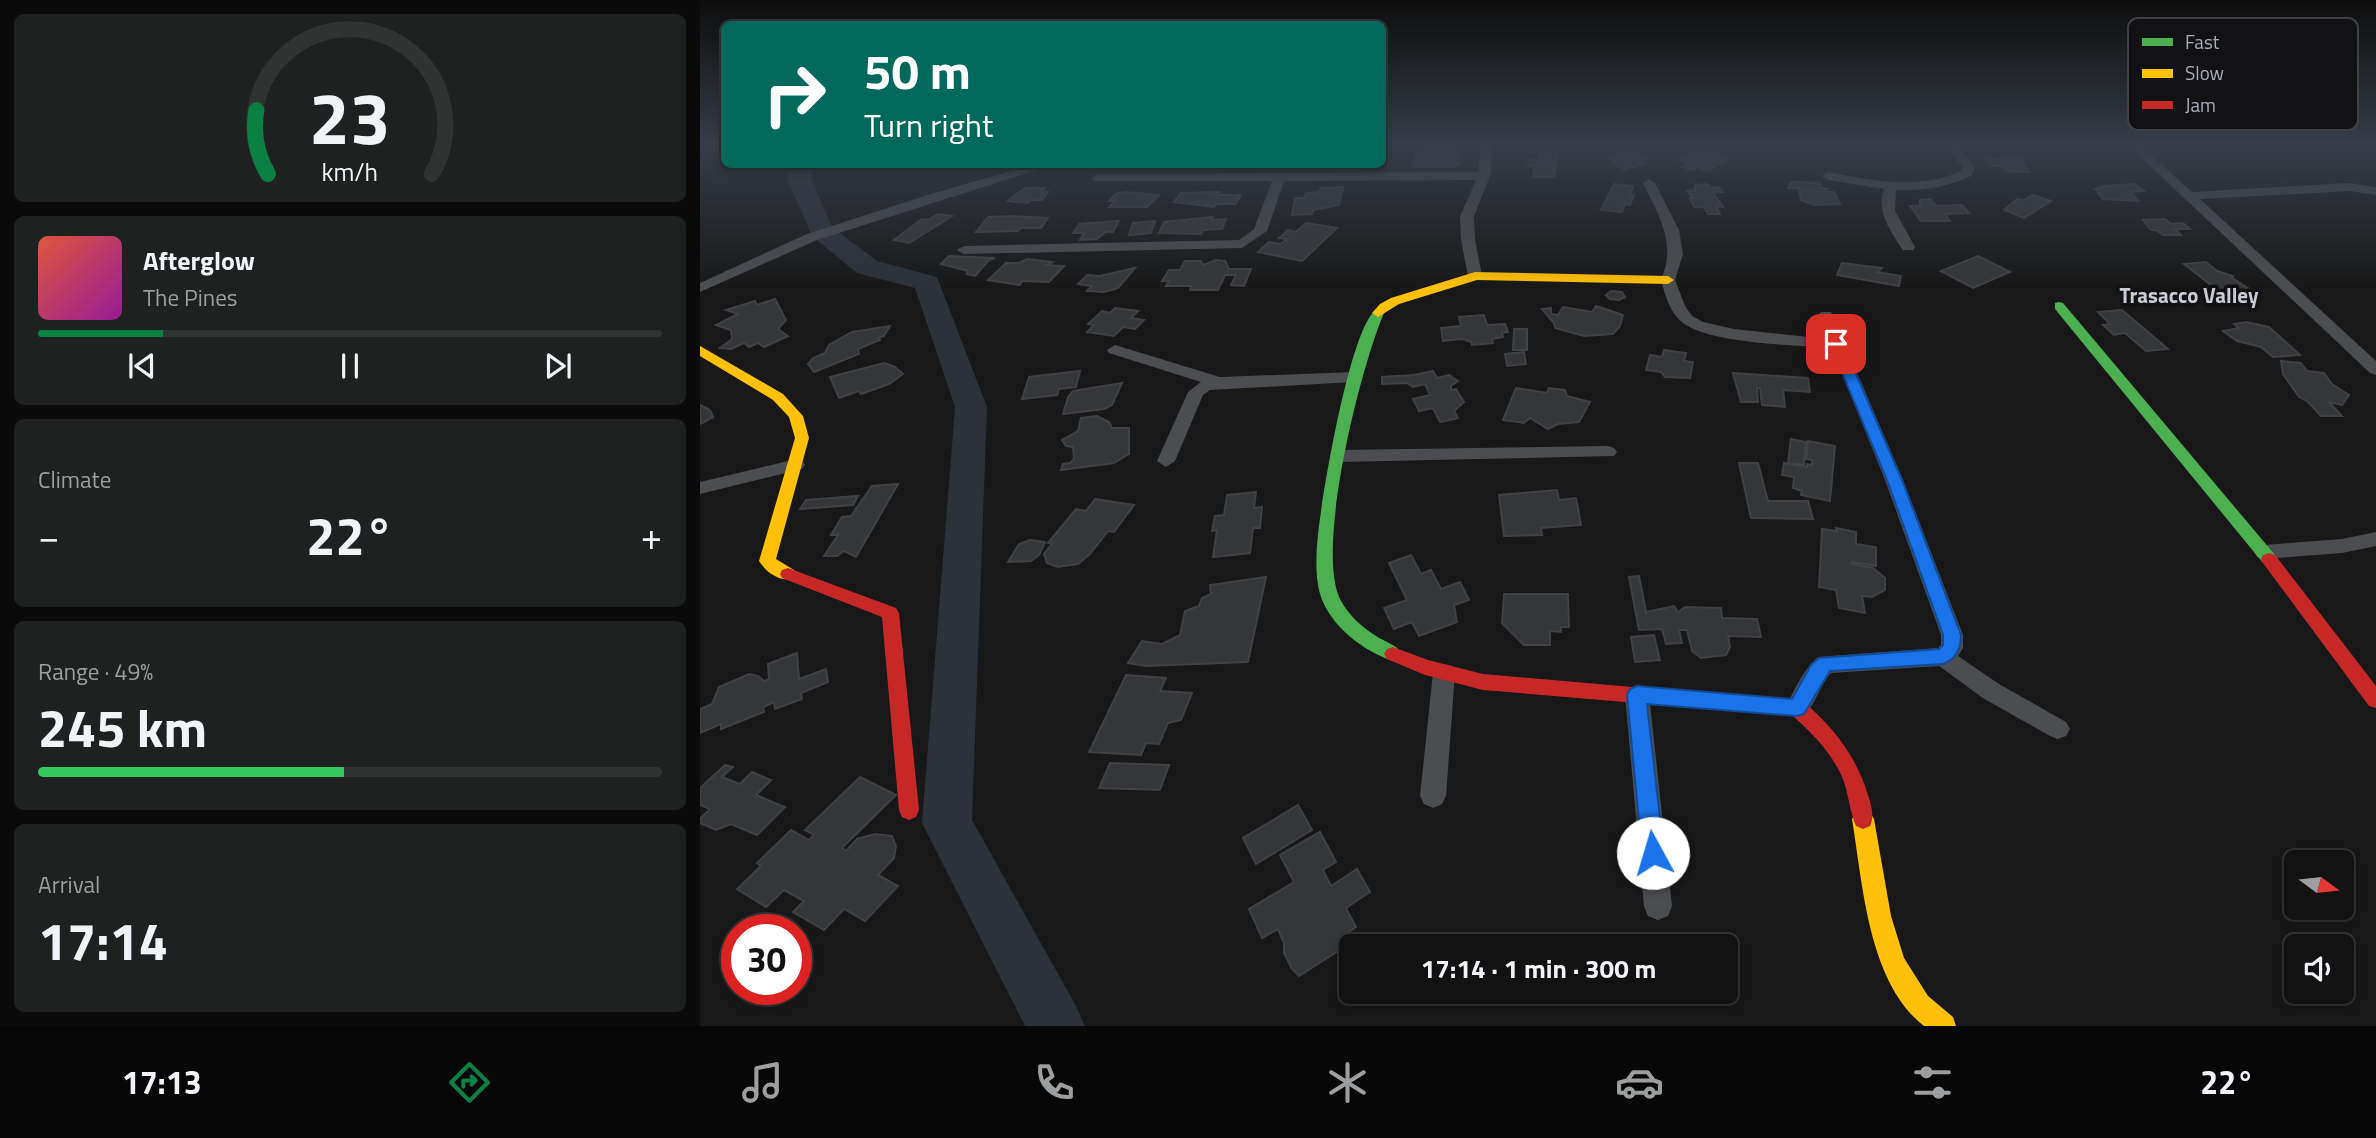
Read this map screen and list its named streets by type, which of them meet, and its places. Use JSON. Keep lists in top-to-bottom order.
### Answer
{
  "districts": ["Trasacco Valley"],
  "legend": ["Fast", "Slow", "Jam"],
  "north": "right",
  "page": {
    "turn": ["50 m", "Turn right"],
    "song": ["Afterglow", "The Pines"],
    "tile": [
      "Climate",
      ["Range · 49%", "245 km"],
      ["Arrival", "17:14"]
    ],
    "heat": ["−", "22°", "+"],
    "limit": "30",
    "trip": "17:14 · 1 min · 300 m",
    "tabs": ["17:13", "22°"],
    "gauge": ["23", "km/h"]
  }
}
